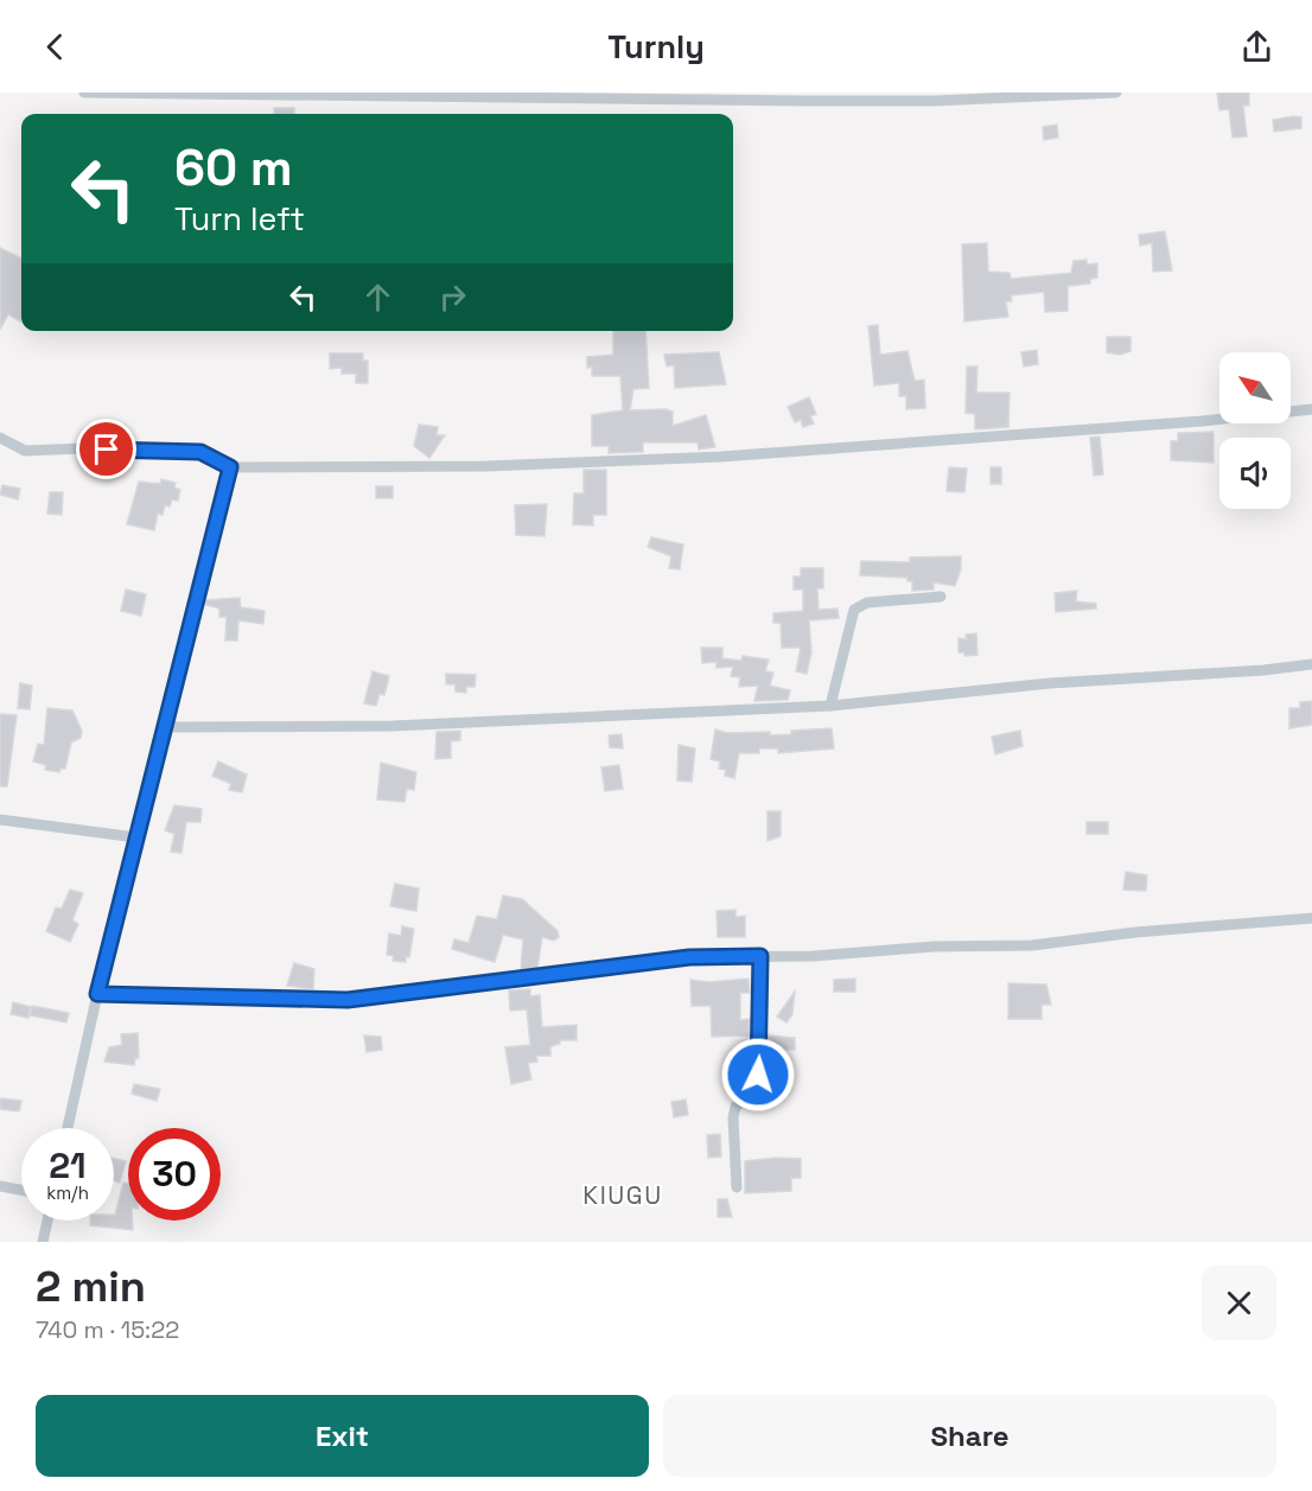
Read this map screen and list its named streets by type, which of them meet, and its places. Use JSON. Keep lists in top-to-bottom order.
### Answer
{
  "districts": ["KIUGU"],
  "north": "top left",
  "page": {
    "header": "Turnly",
    "turn": ["60 m", "Turn left"],
    "speed": "21 km/h",
    "limit": "30",
    "heading": ["2 min", "740 m · 15:22"],
    "buttons": ["Exit", "Share"]
  }
}
